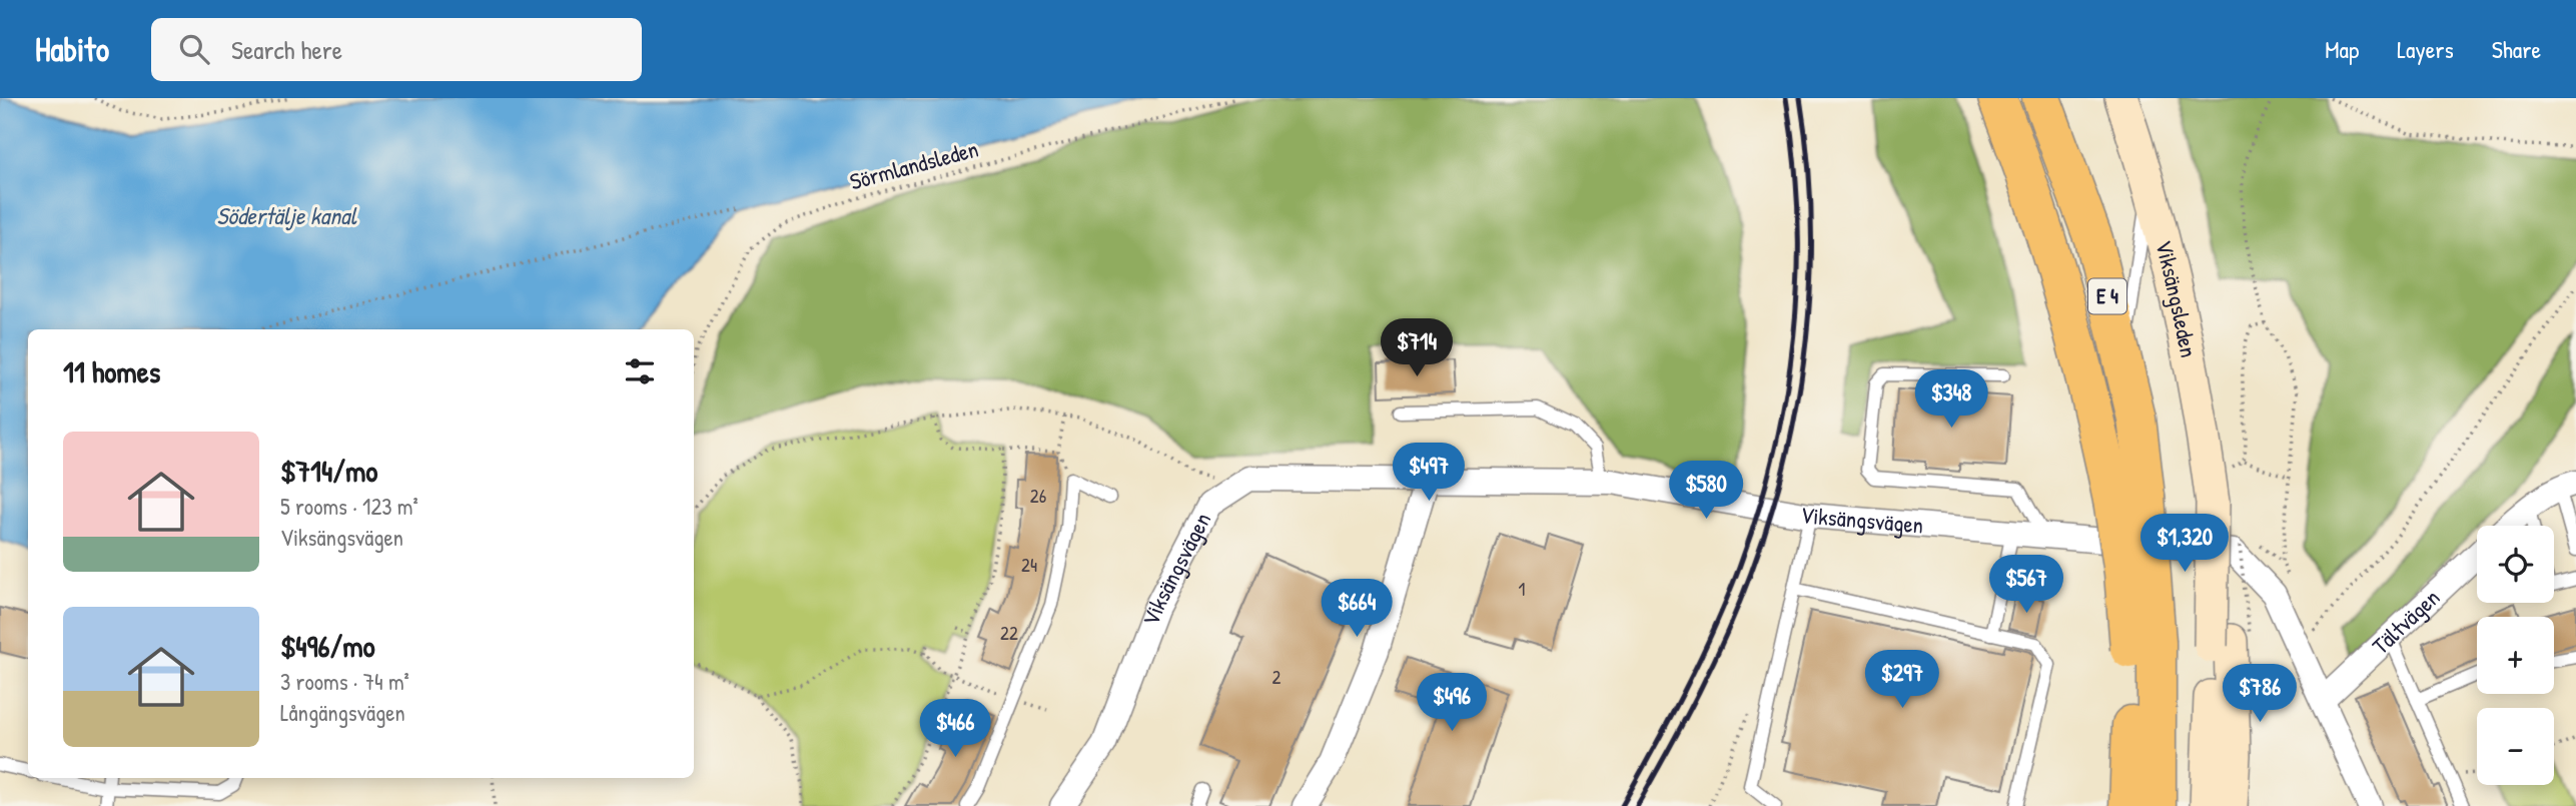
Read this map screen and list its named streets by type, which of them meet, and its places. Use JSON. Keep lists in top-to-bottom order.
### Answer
{
  "streets": {
    "highway": ["E 4"],
    "main road": ["Viksängsleden"],
    "street": ["Viksängsvägen", "Tältvägen"],
    "path": ["Sörmlandsleden"]
  },
  "crossings": [
    ["Viksängsvägen", "Tältvägen"]
  ],
  "water": ["Södertälje kanal"],
  "house_numbers": [
    "26",
    "24",
    "1",
    "22",
    "2"
  ],
  "page": {
    "header": "Habito",
    "search": "Search here",
    "nav": ["Map", "Layers", "Share"],
    "price": [
      "$714",
      "$348",
      "$497",
      "$580",
      "$1,320",
      "$567",
      "$664",
      "$297",
      "$786",
      "$496",
      "$466"
    ],
    "heading": "11 homes",
    "list": [
      {
        "name": "$714/mo",
        "note": "5 rooms · 123 m² · Viksängsvägen"
      },
      {
        "name": "$496/mo",
        "note": "3 rooms · 74 m² · Långängsvägen"
      }
    ],
    "map_buttons": ["+", "−"]
  }
}
